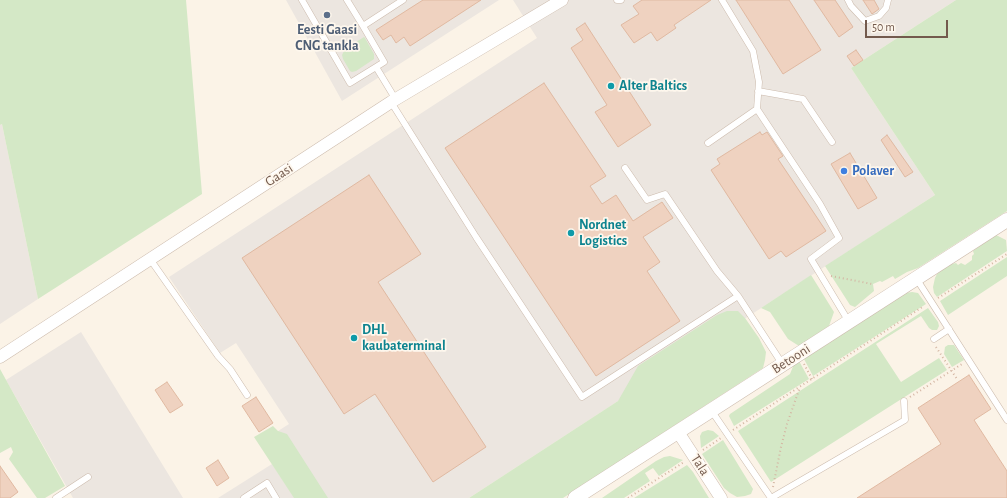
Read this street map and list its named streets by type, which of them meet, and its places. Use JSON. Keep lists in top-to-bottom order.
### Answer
{
  "streets": {
    "street": ["Gaasi", "Betooni", "Tala"]
  },
  "crossings": [
    ["Betooni", "Tala"]
  ],
  "places": [
    "Eesti Gaasi CNG tankla",
    "Alter Baltics",
    "Polaver",
    "Nordnet Logistics",
    "DHL kaubaterminal"
  ],
  "scale_bar": "50 m"
}
